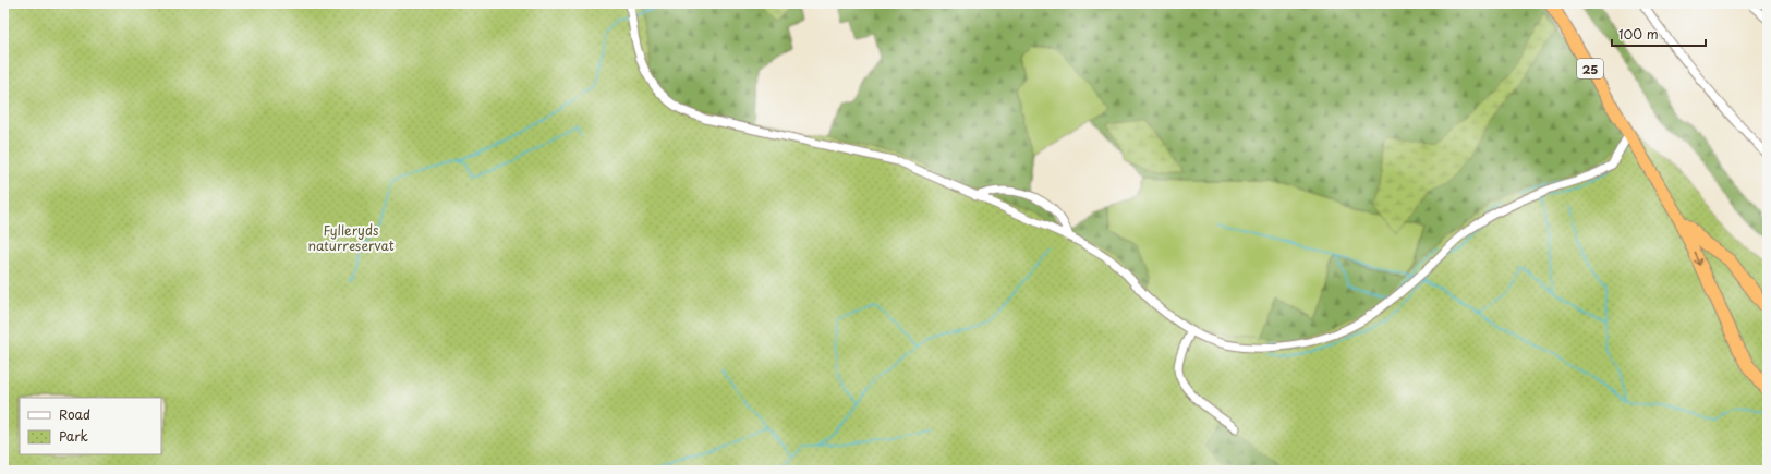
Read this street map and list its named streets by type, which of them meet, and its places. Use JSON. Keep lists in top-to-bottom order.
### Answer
{
  "streets": {
    "highway": ["25"]
  },
  "parks": ["Fylleryds naturreservat"],
  "legend": ["Road", "Park"],
  "scale_bar": "100 m"
}
